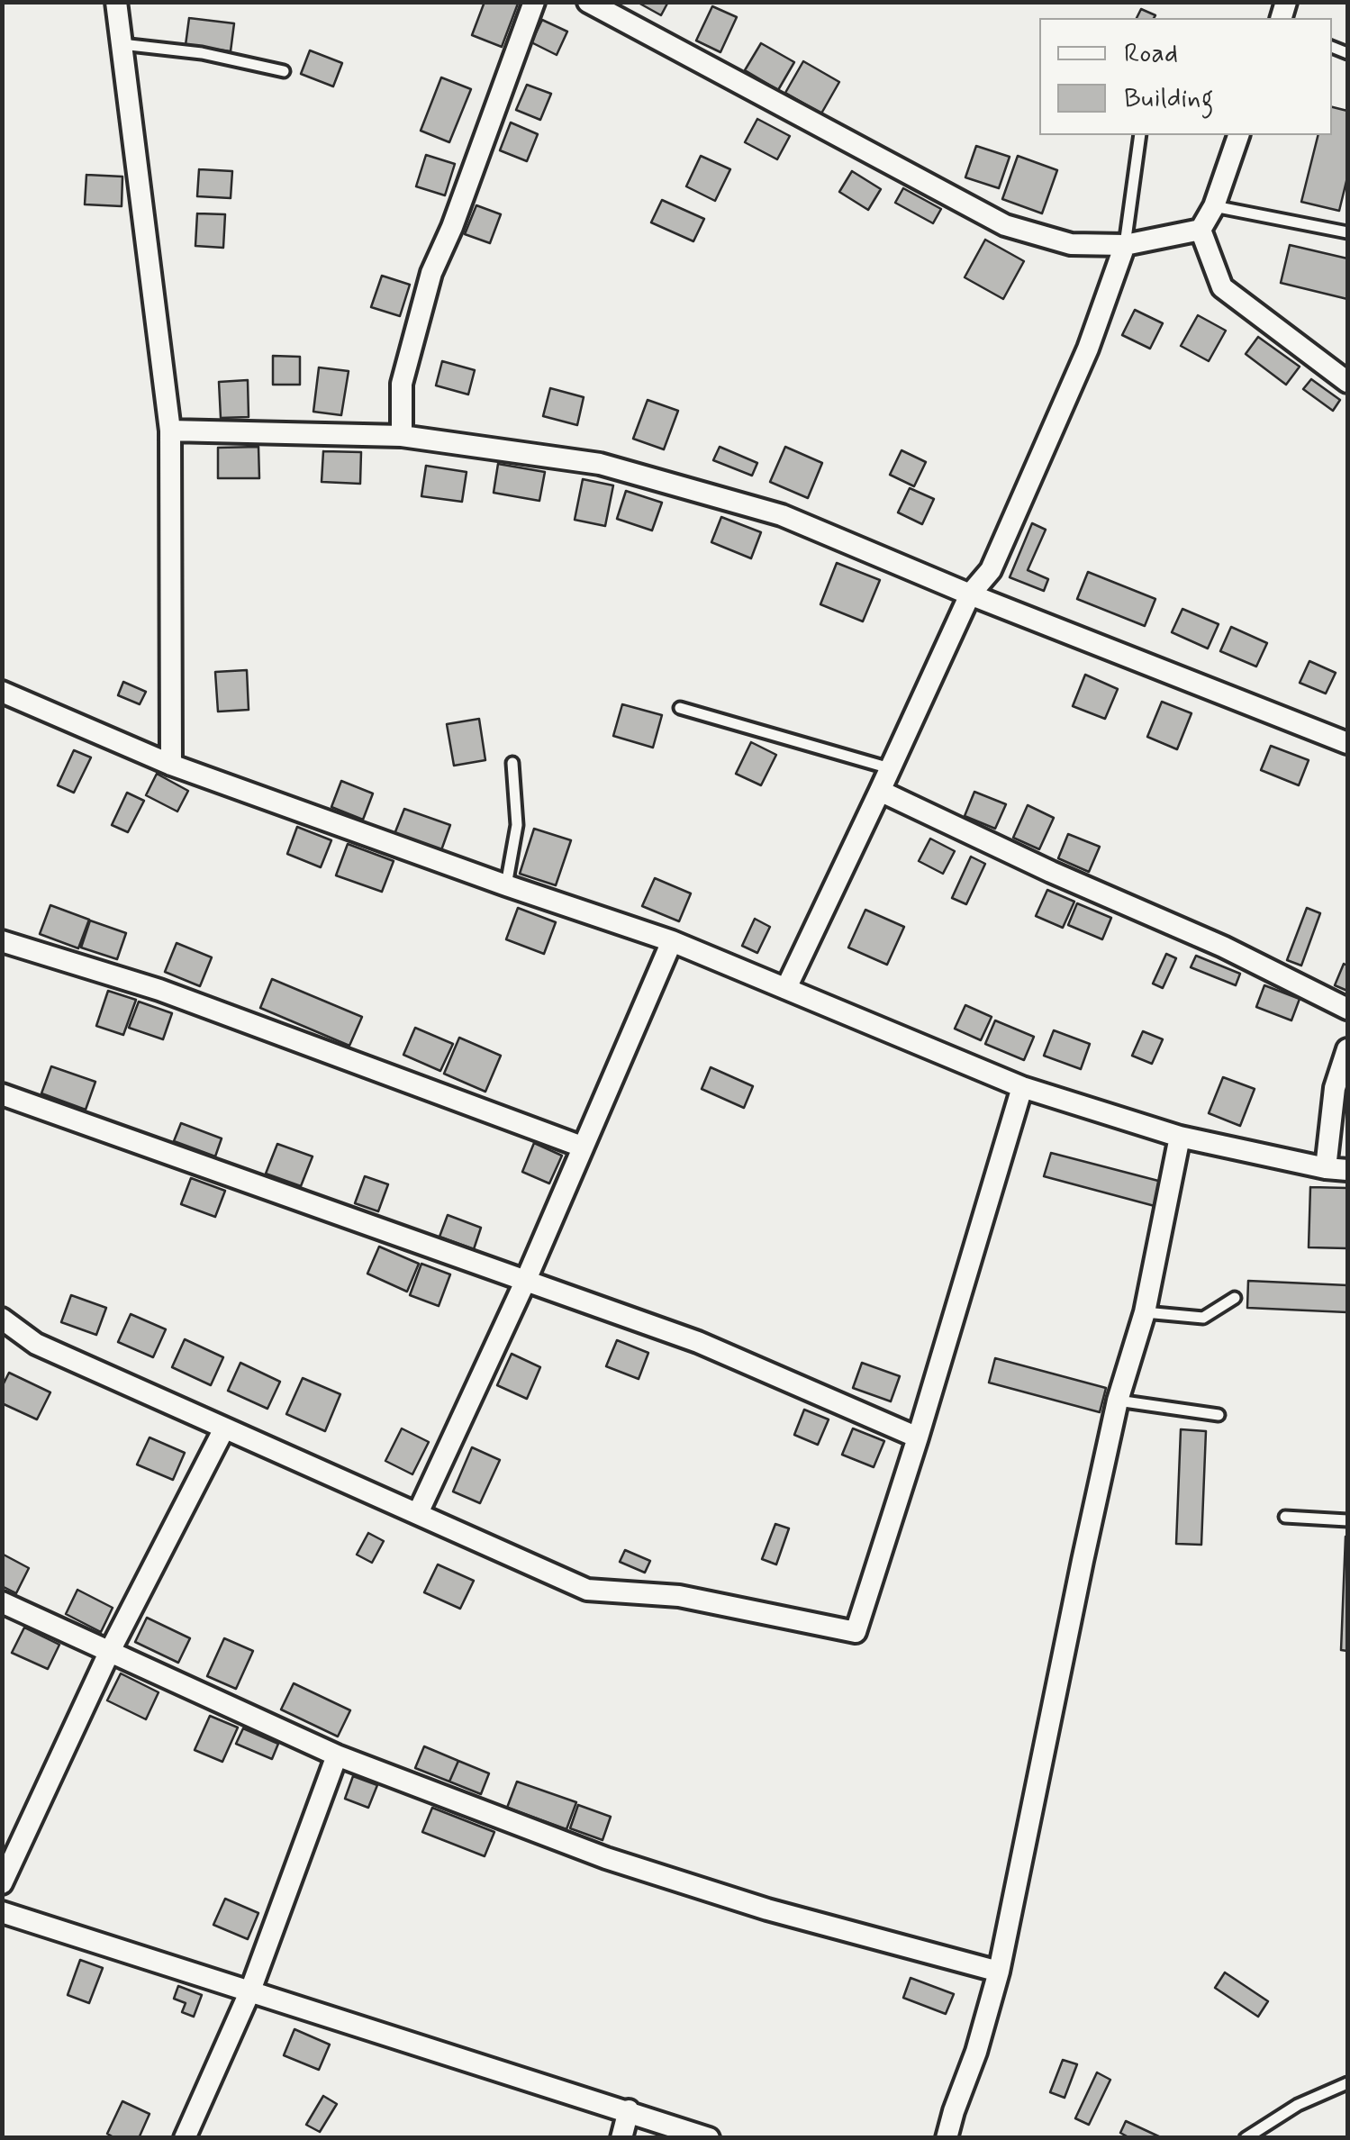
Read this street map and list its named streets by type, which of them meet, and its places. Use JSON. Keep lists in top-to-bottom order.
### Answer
{
  "legend": ["Road", "Building"]
}
